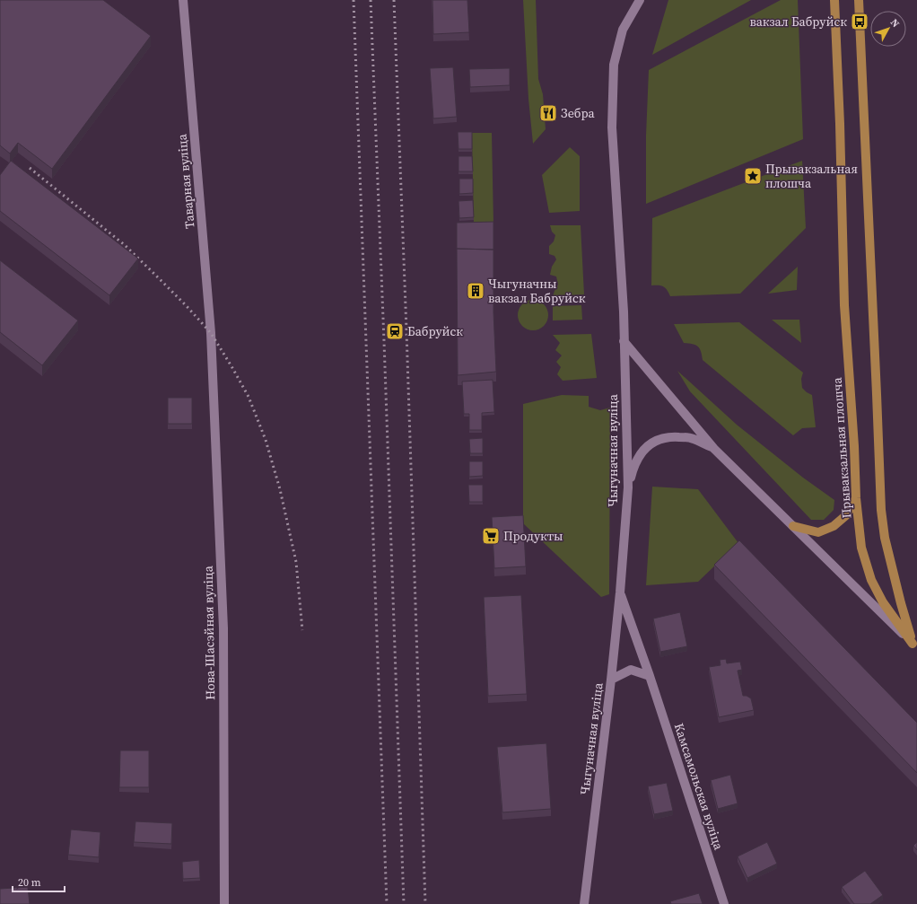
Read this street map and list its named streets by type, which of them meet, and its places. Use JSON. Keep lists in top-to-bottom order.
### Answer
{
  "streets": {
    "main road": ["Прывакзальная плошча"],
    "street": [
      "Таварная вуліца",
      "Чыгуначная вуліца",
      "Нова-Шасэйная вуліца",
      "Камсамольская вуліца"
    ]
  },
  "crossings": [
    ["Таварная вуліца", "Нова-Шасэйная вуліца"],
    ["Чыгуначная вуліца", "Камсамольская вуліца"]
  ],
  "places": {
    "bus stop": ["вакзал Бабруйск"],
    "restaurant": ["Зебра"],
    "place": ["Прывакзальная плошча"],
    "building": ["Чыгуначны вакзал Бабруйск"],
    "station": ["Бабруйск"],
    "supermarket": ["Продукты"]
  },
  "scale_bar": "20 m",
  "north": "top right"
}
